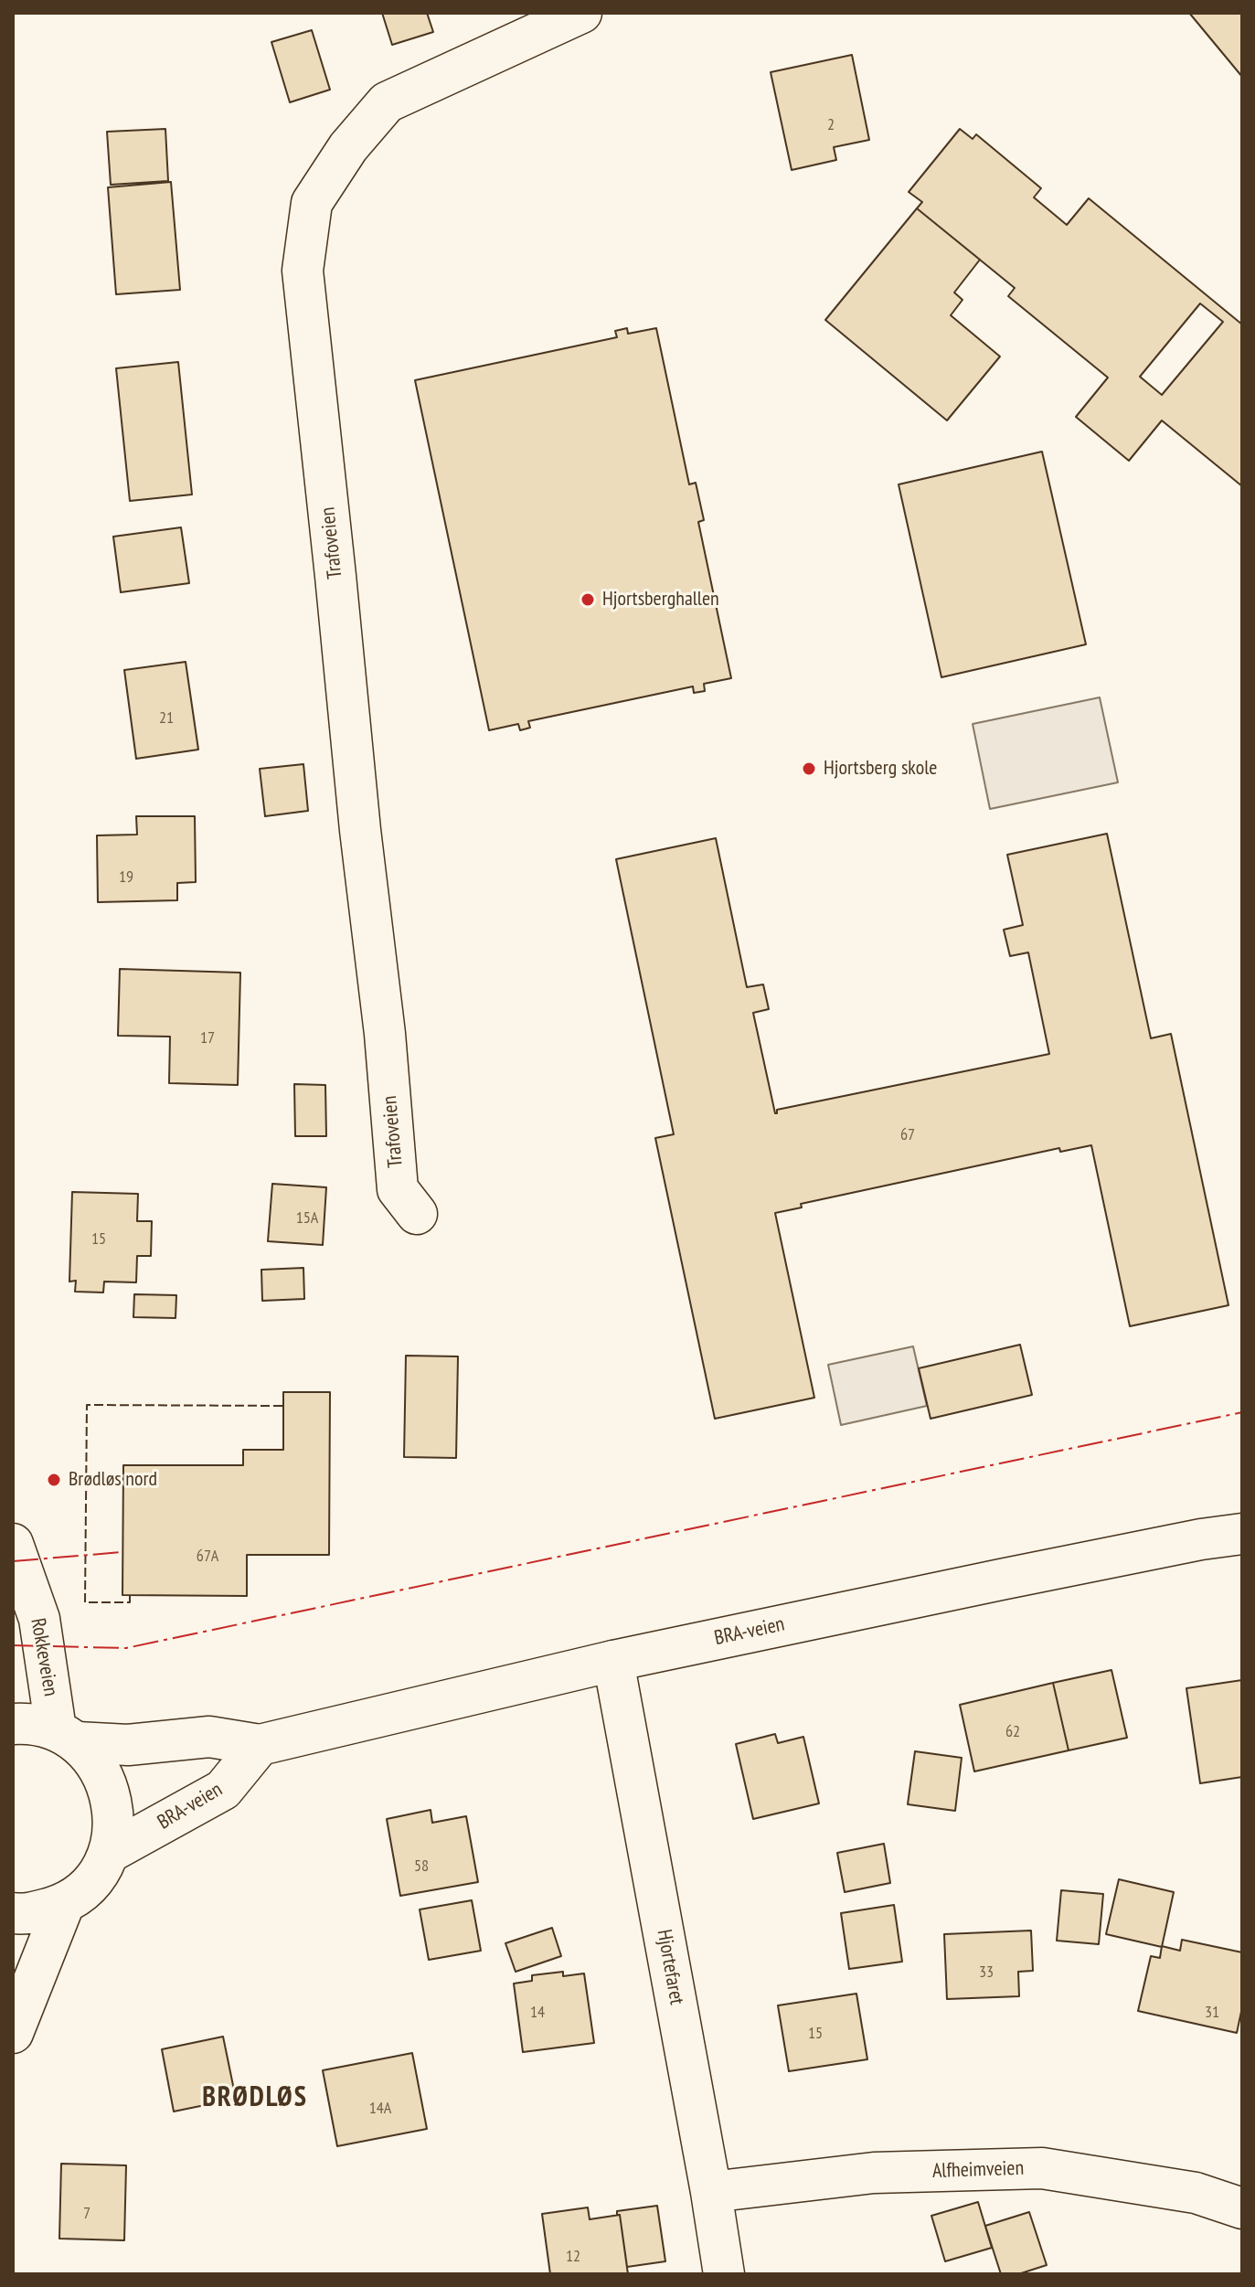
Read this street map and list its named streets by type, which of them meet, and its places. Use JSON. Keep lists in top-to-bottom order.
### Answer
{
  "streets": {
    "street": [
      "Trafoveien",
      "BRA-veien",
      "Rokkeveien",
      "Hjortefaret",
      "Alfheimveien"
    ]
  },
  "crossings": [
    ["BRA-veien", "Rokkeveien"],
    ["BRA-veien", "Hjortefaret"],
    ["Hjortefaret", "Alfheimveien"]
  ],
  "districts": ["BRØDLØS"],
  "places": ["Hjortsberghallen", "Hjortsberg skole", "Brødløs nord"],
  "house_numbers": [
    "2",
    "21",
    "19",
    "17",
    "67",
    "15A",
    "15",
    "67A",
    "62",
    "58",
    "33",
    "14",
    "31",
    "15",
    "14A",
    "7",
    "12"
  ]
}
